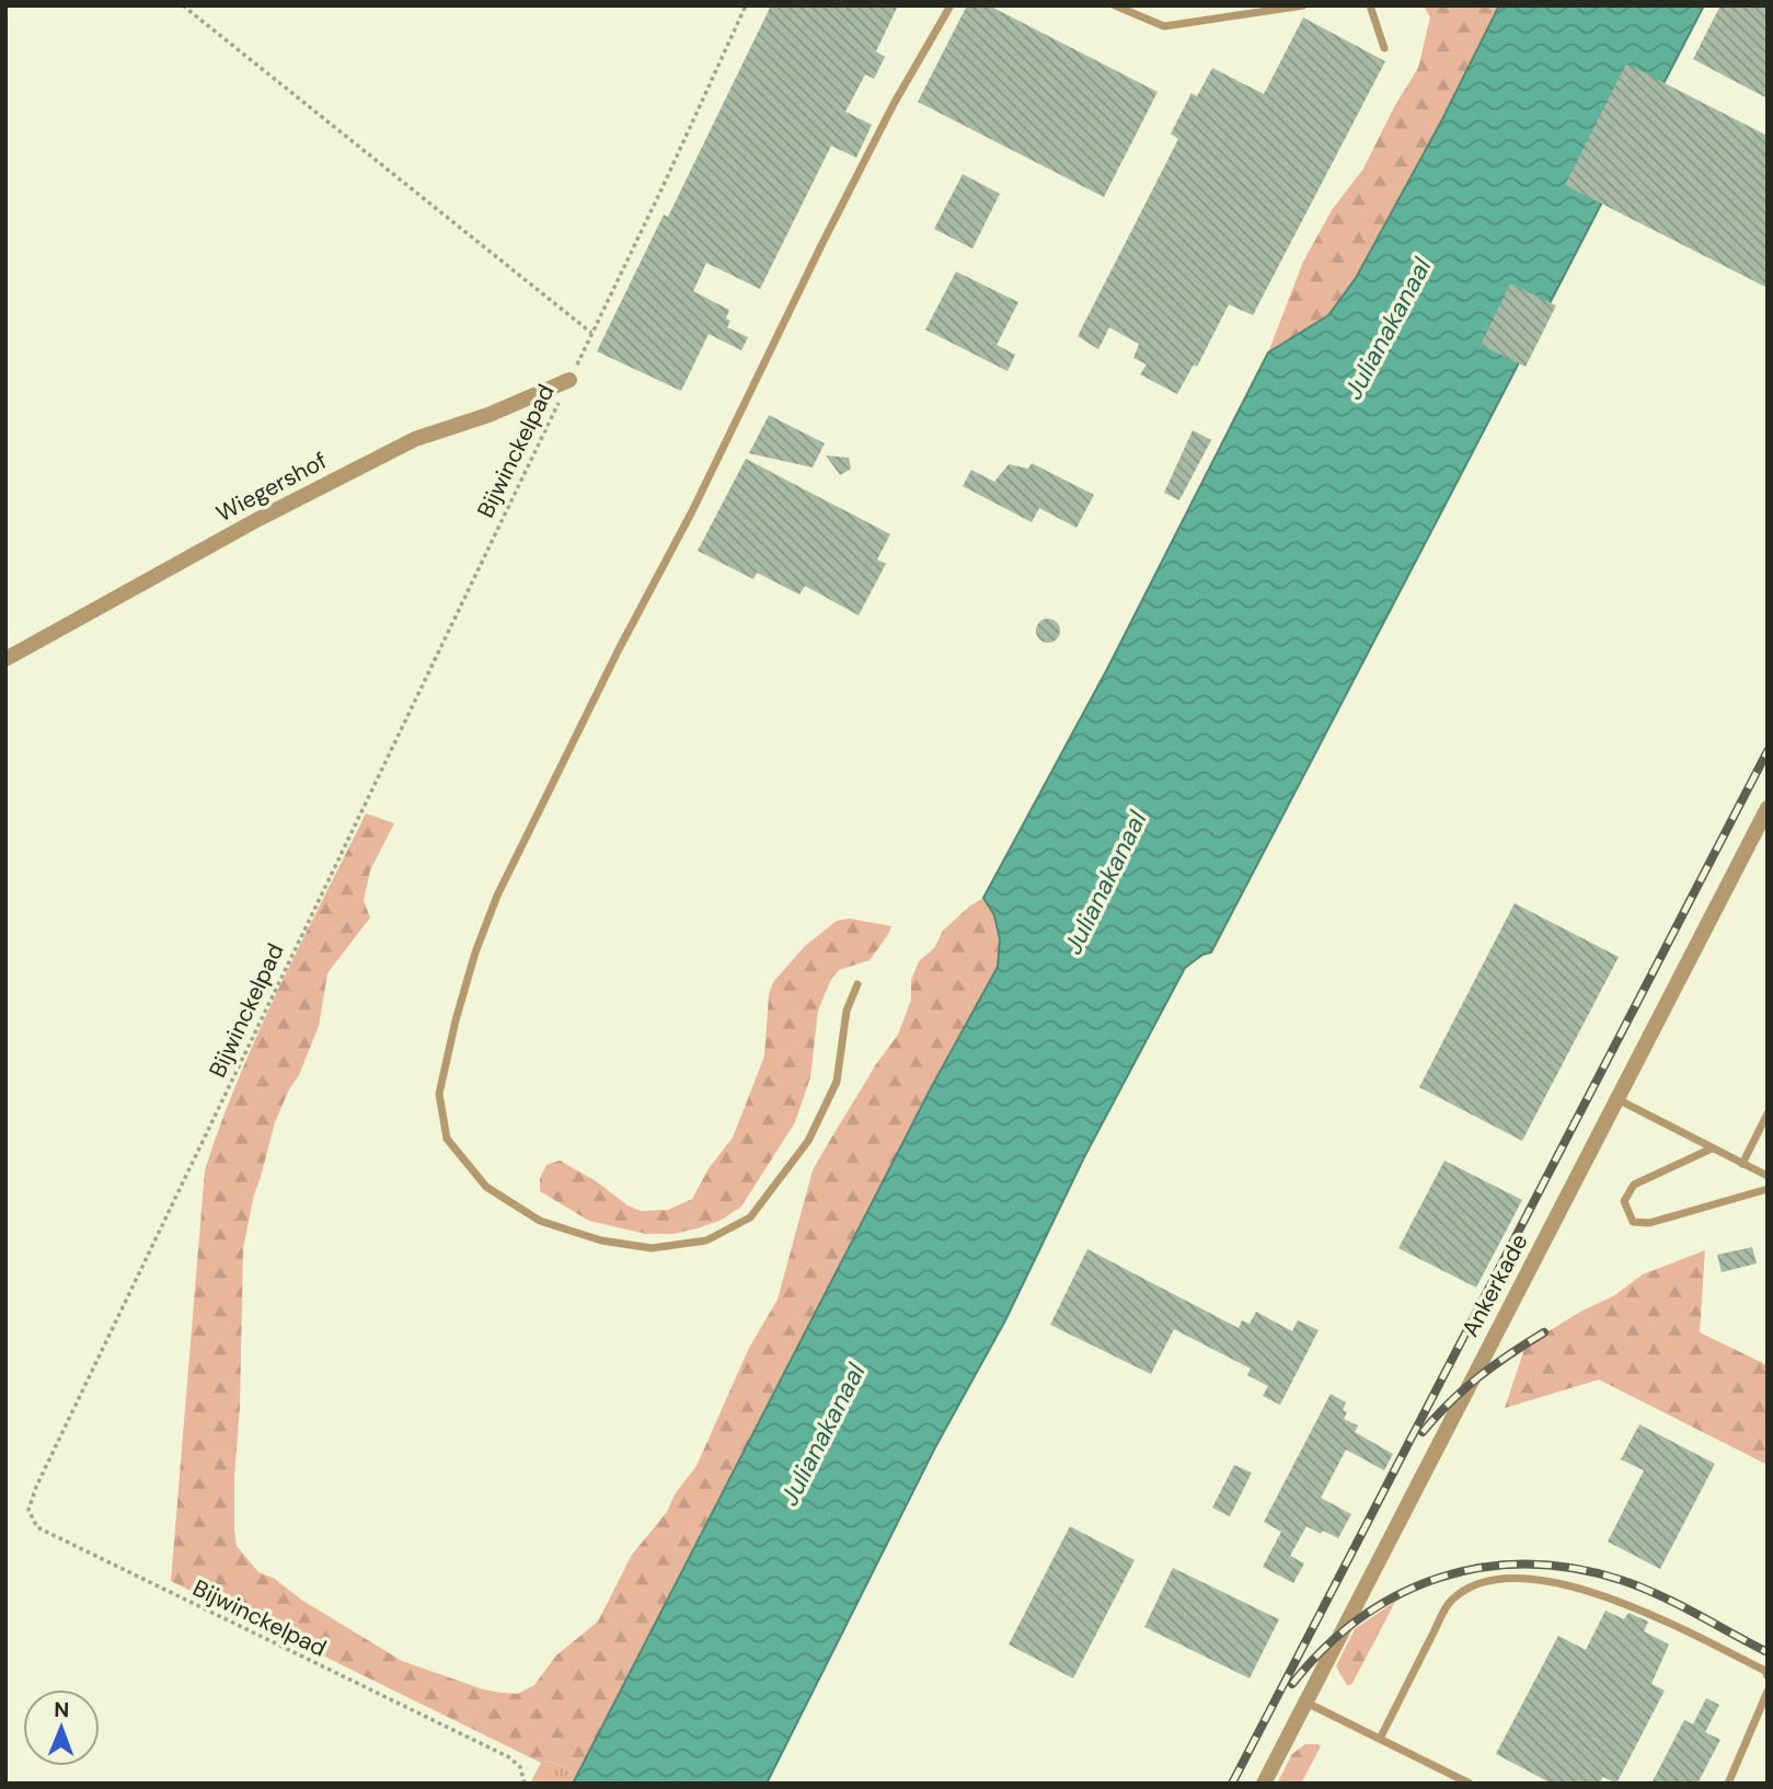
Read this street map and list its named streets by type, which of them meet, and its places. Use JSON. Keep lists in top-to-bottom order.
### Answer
{
  "streets": {
    "street": ["Wiegershof", "Ankerkade"],
    "path": ["Bijwinckelpad"]
  },
  "crossings": [
    ["Bijwinckelpad", "Wiegershof"]
  ],
  "water": ["Julianakanaal"],
  "north": "top"
}
